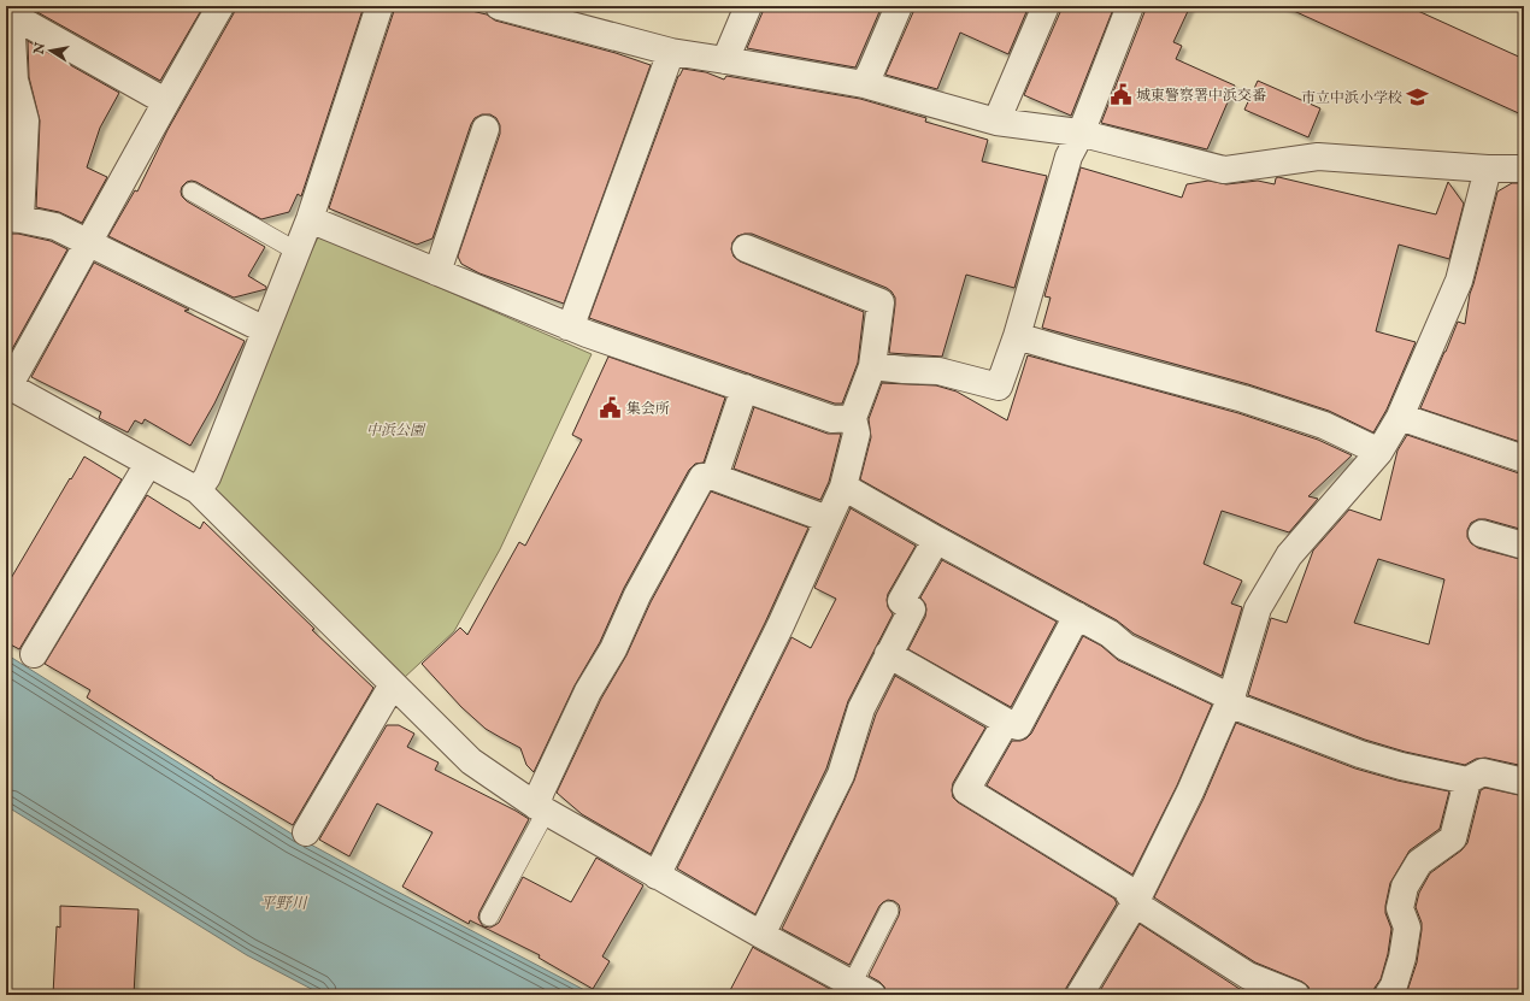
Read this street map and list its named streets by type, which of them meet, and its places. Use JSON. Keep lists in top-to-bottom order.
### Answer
{
  "water": ["平野川"],
  "parks": ["中浜公園"],
  "places": {
    "public building": ["城東警察署中浜交番", "集会所"],
    "school or university": ["市立中浜小学校"]
  },
  "north": "left"
}
